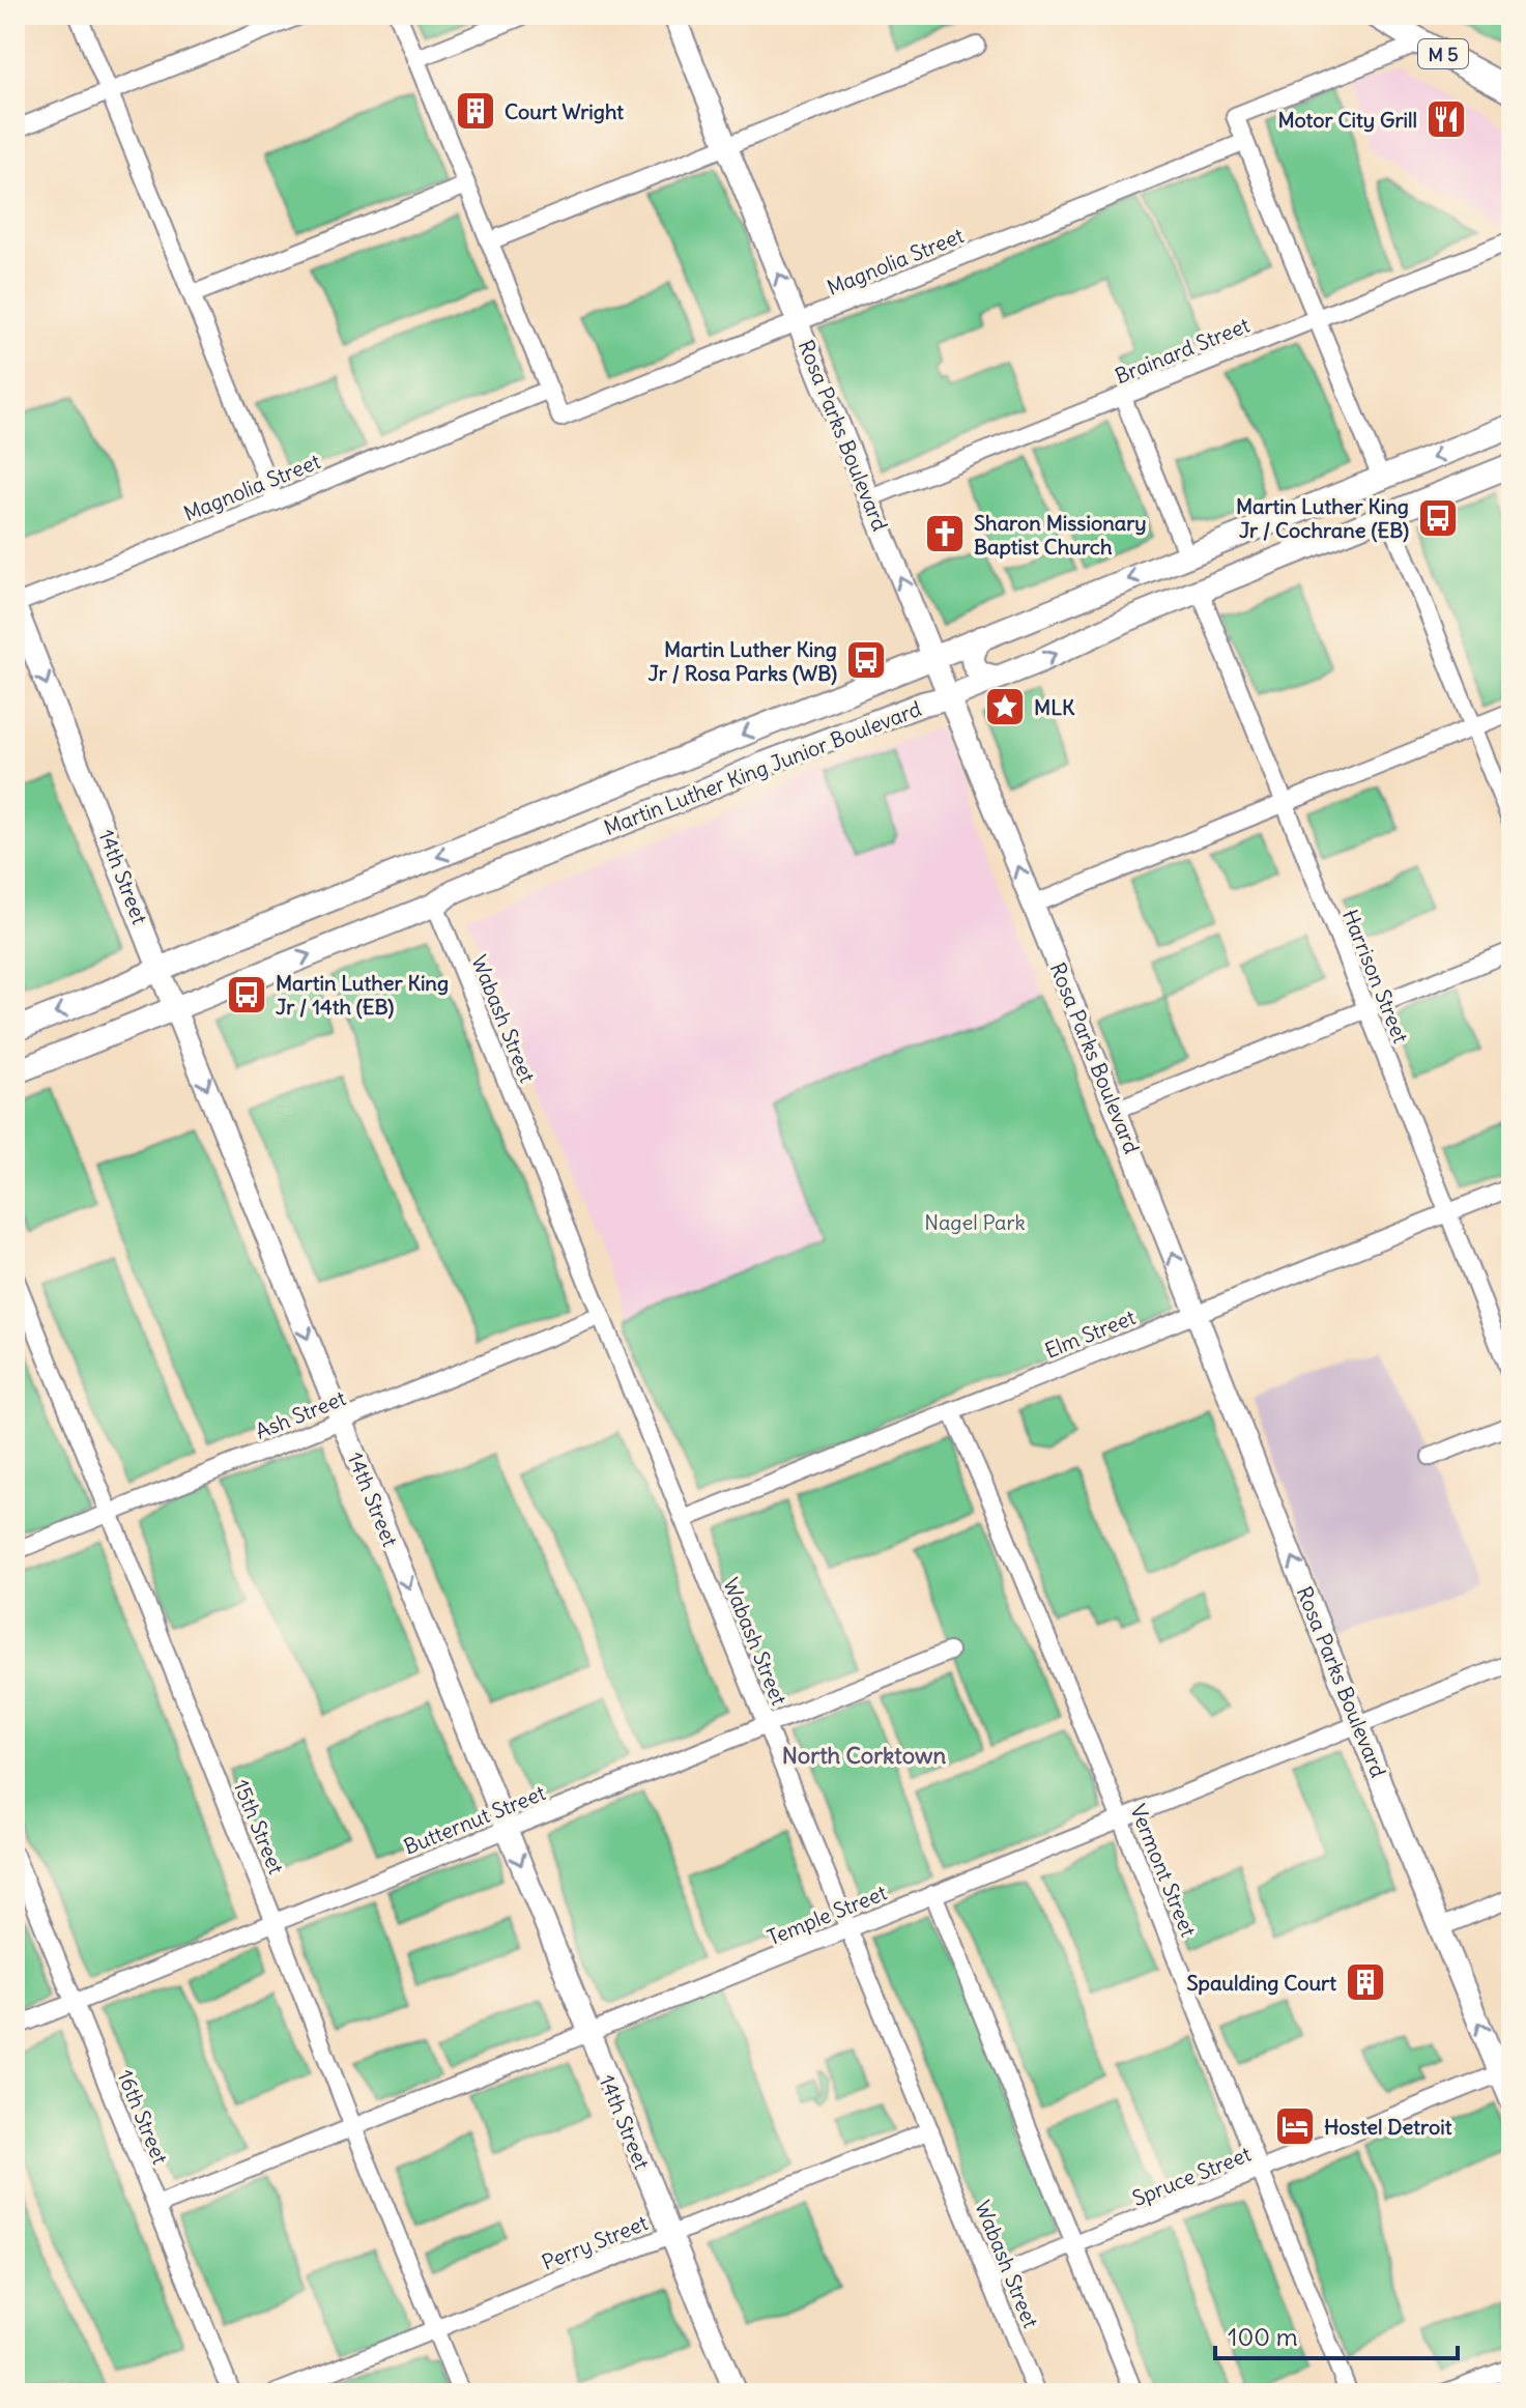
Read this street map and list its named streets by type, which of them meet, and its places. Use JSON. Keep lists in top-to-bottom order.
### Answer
{
  "streets": {
    "main road": ["M 5", "Martin Luther King Junior Boulevard"],
    "street": [
      "Magnolia Street",
      "Brainard Street",
      "Rosa Parks Boulevard",
      "14th Street",
      "Harrison Street",
      "Wabash Street",
      "Elm Street",
      "Ash Street",
      "Butternut Street",
      "15th Street",
      "Vermont Street",
      "Temple Street",
      "16th Street",
      "Spruce Street",
      "Perry Street"
    ]
  },
  "crossings": [
    ["Magnolia Street", "Rosa Parks Boulevard"],
    ["Magnolia Street", "14th Street"],
    ["Brainard Street", "Rosa Parks Boulevard"],
    ["Rosa Parks Boulevard", "Martin Luther King Junior Boulevard"],
    ["Rosa Parks Boulevard", "Elm Street"],
    ["Rosa Parks Boulevard", "Temple Street"],
    ["Rosa Parks Boulevard", "Spruce Street"],
    ["Martin Luther King Junior Boulevard", "14th Street"],
    ["Martin Luther King Junior Boulevard", "Harrison Street"],
    ["Martin Luther King Junior Boulevard", "Wabash Street"],
    ["14th Street", "Ash Street"],
    ["14th Street", "Butternut Street"],
    ["14th Street", "Temple Street"],
    ["14th Street", "Perry Street"],
    ["Harrison Street", "Elm Street"],
    ["Wabash Street", "Elm Street"],
    ["Wabash Street", "Ash Street"],
    ["Wabash Street", "Butternut Street"],
    ["Wabash Street", "Temple Street"],
    ["Wabash Street", "Spruce Street"],
    ["Wabash Street", "Perry Street"],
    ["Elm Street", "Vermont Street"],
    ["Ash Street", "15th Street"],
    ["Butternut Street", "15th Street"],
    ["Butternut Street", "16th Street"],
    ["15th Street", "Temple Street"],
    ["15th Street", "Perry Street"],
    ["Vermont Street", "Temple Street"],
    ["Vermont Street", "Spruce Street"],
    ["Temple Street", "16th Street"]
  ],
  "one_way": ["Rosa Parks Boulevard", "14th Street"],
  "districts": ["North Corktown"],
  "parks": ["Nagel Park"],
  "places": {
    "building": ["Court Wright", "Spaulding Court"],
    "restaurant": ["Motor City Grill"],
    "bus stop": ["Martin Luther King Jr / Cochrane (EB)", "Martin Luther King Jr / Rosa Parks (WB)", "Martin Luther King Jr / 14th (EB)"],
    "church": ["Sharon Missionary Baptist Church"],
    "place": ["MLK"],
    "hotel": ["Hostel Detroit"]
  },
  "scale_bar": "100 m"
}
